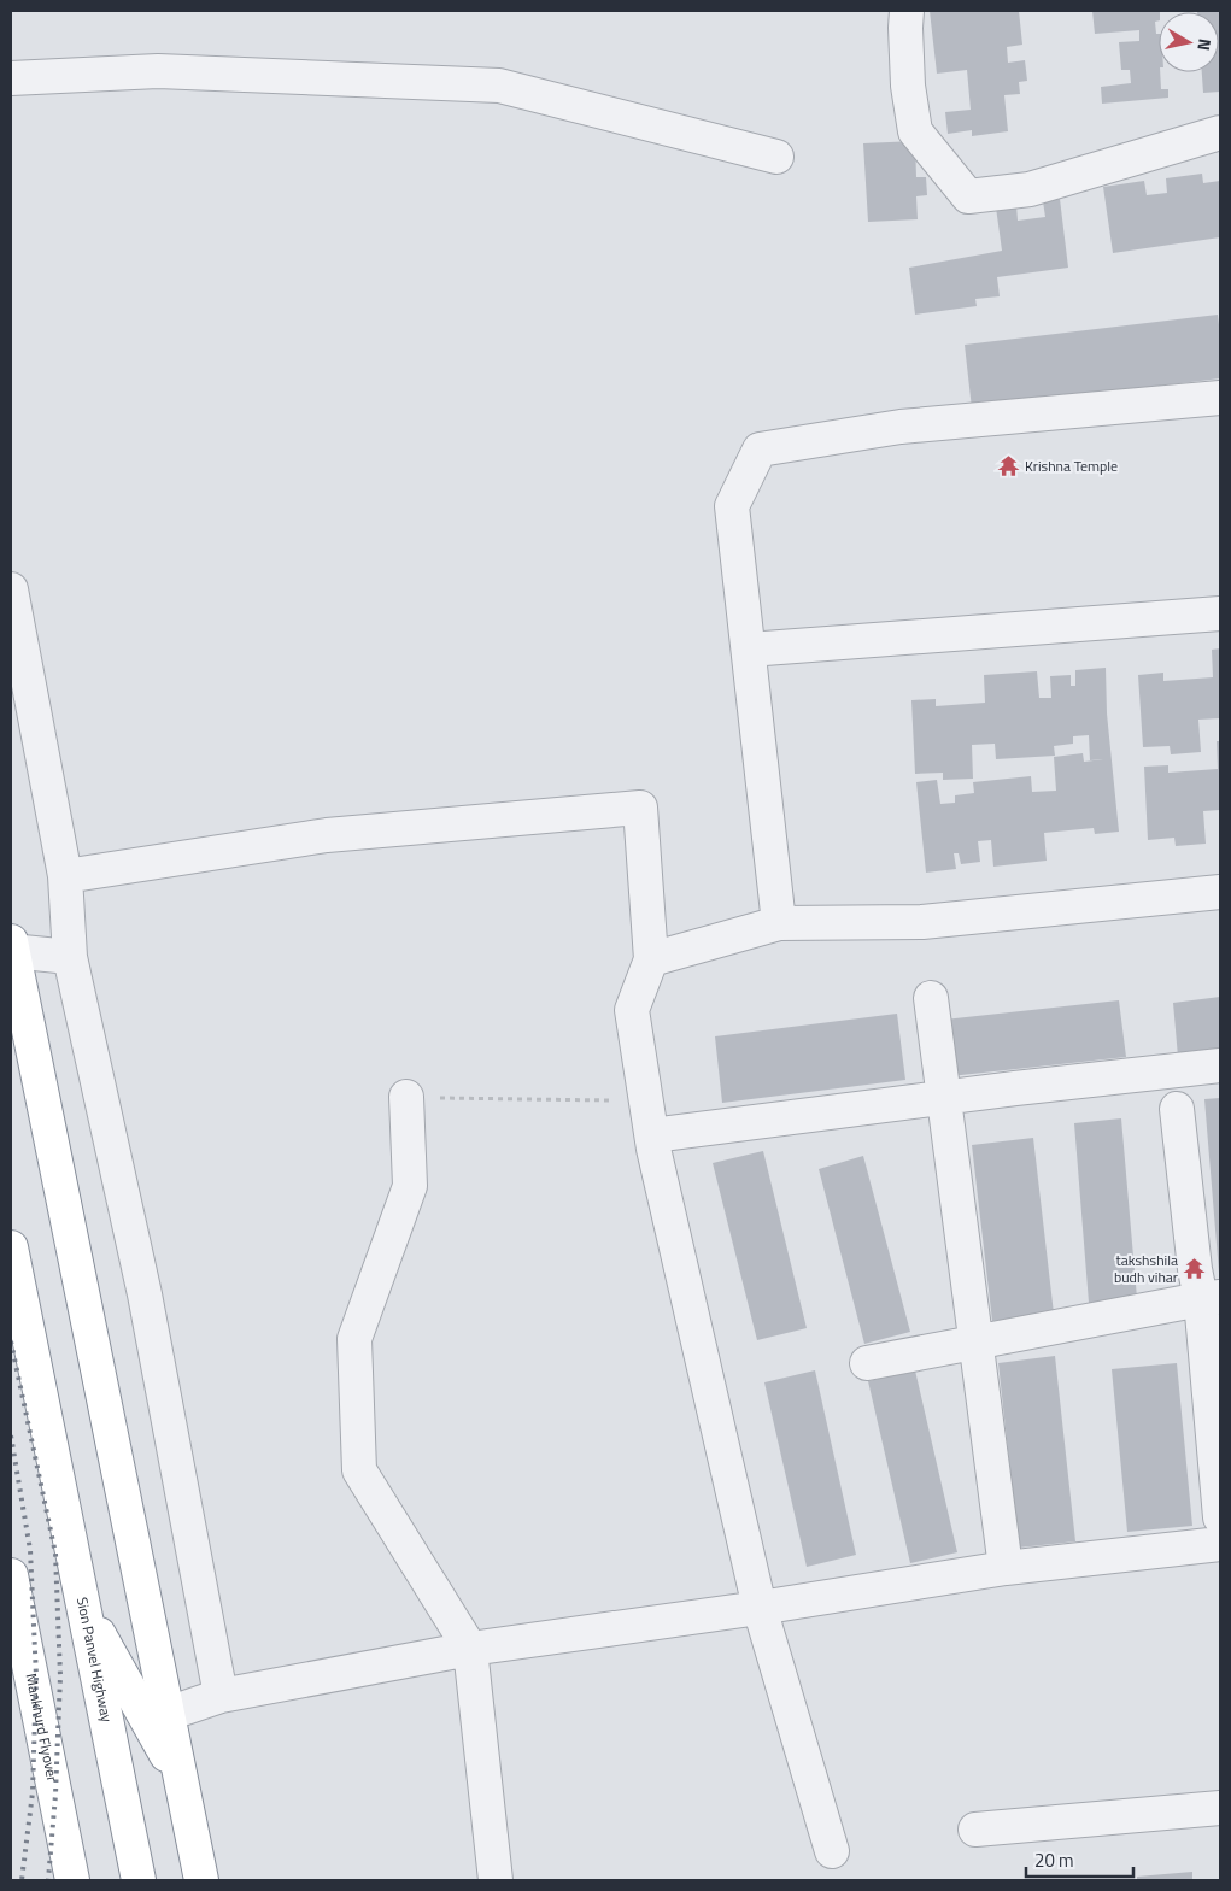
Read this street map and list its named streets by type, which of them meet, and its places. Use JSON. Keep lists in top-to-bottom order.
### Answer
{
  "streets": {
    "highway": ["Sion Panvel Highway", "Mankhurd Flyover"]
  },
  "places": {
    "temple": ["Krishna Temple", "takshshila budh vihar"]
  },
  "scale_bar": "20 m",
  "north": "right"
}
